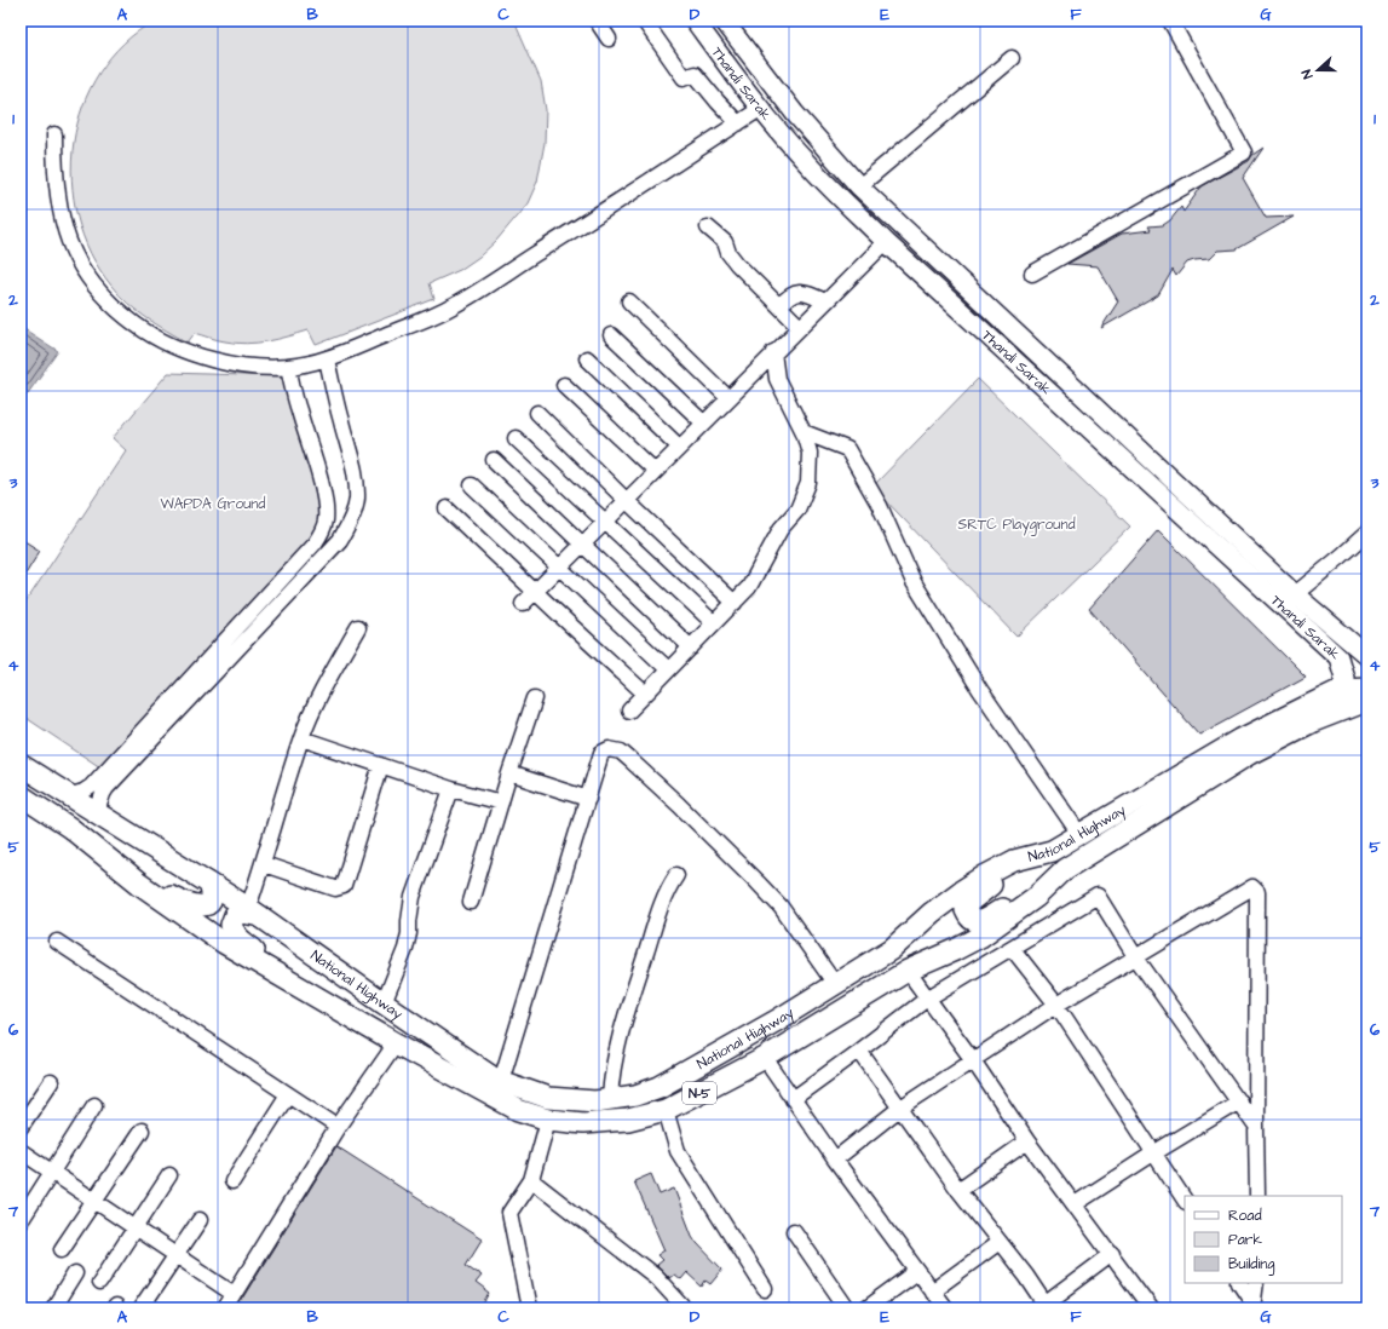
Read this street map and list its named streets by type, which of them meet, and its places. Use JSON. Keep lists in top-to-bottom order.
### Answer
{
  "streets": {
    "highway": ["National Highway", "N-5"],
    "main road": ["Thandi Sarak"]
  },
  "crossings": [
    ["Thandi Sarak", "National Highway"]
  ],
  "parks": ["WAPDA Ground", "SRTC Playground"],
  "legend": ["Road", "Park", "Building"],
  "north": "left",
  "grid": {
    "columns": [
      "A",
      "B",
      "C",
      "D",
      "E",
      "F",
      "G"
    ],
    "rows": [
      "1",
      "2",
      "3",
      "4",
      "5",
      "6",
      "7"
    ]
  }
}
